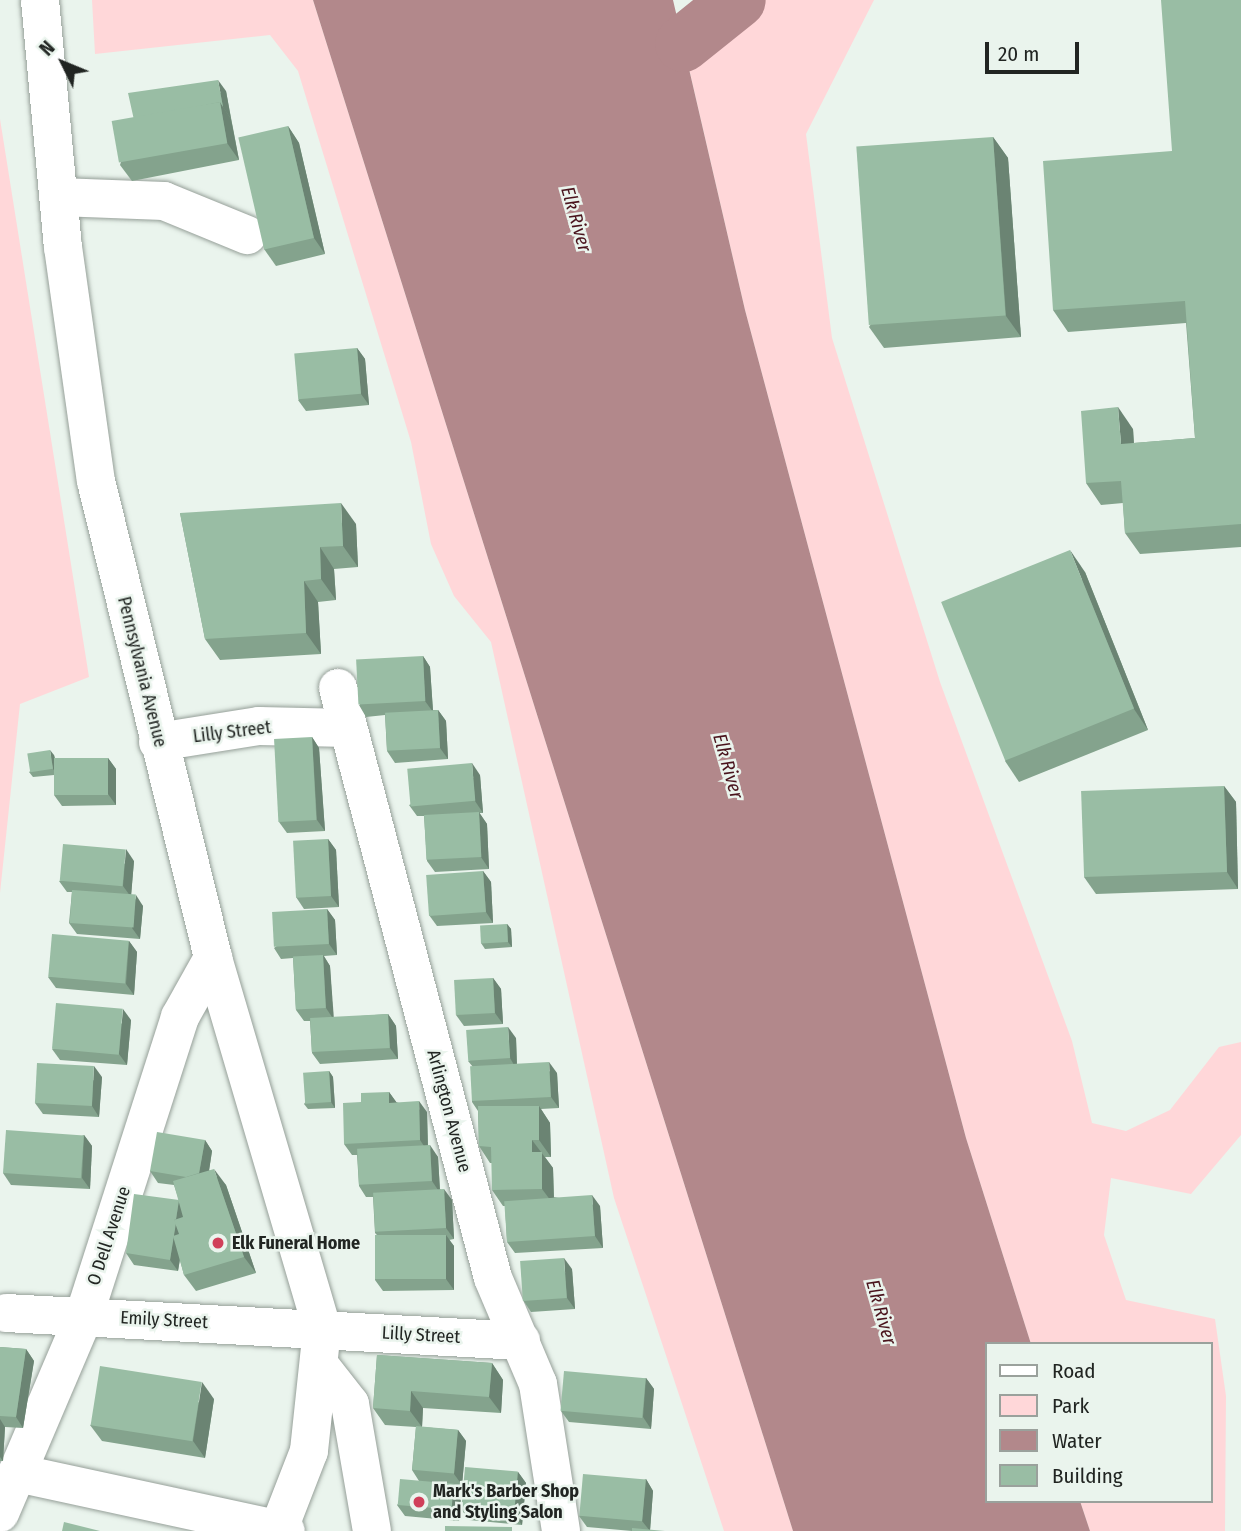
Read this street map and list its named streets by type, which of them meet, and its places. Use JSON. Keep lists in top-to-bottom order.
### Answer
{
  "streets": {
    "street": [
      "Pennsylvania Avenue",
      "Lilly Street",
      "Arlington Avenue",
      "O Dell Avenue",
      "Emily Street"
    ]
  },
  "crossings": [
    ["Pennsylvania Avenue", "Lilly Street"],
    ["Pennsylvania Avenue", "O Dell Avenue"],
    ["Pennsylvania Avenue", "Emily Street"],
    ["Lilly Street", "Arlington Avenue"],
    ["Lilly Street", "Emily Street"],
    ["O Dell Avenue", "Emily Street"]
  ],
  "water": ["Elk River"],
  "places": ["Elk Funeral Home", "Mark's Barber Shop and Styling Salon"],
  "legend": [
    "Road",
    "Park",
    "Water",
    "Building"
  ],
  "scale_bar": "20 m",
  "north": "top left"
}
